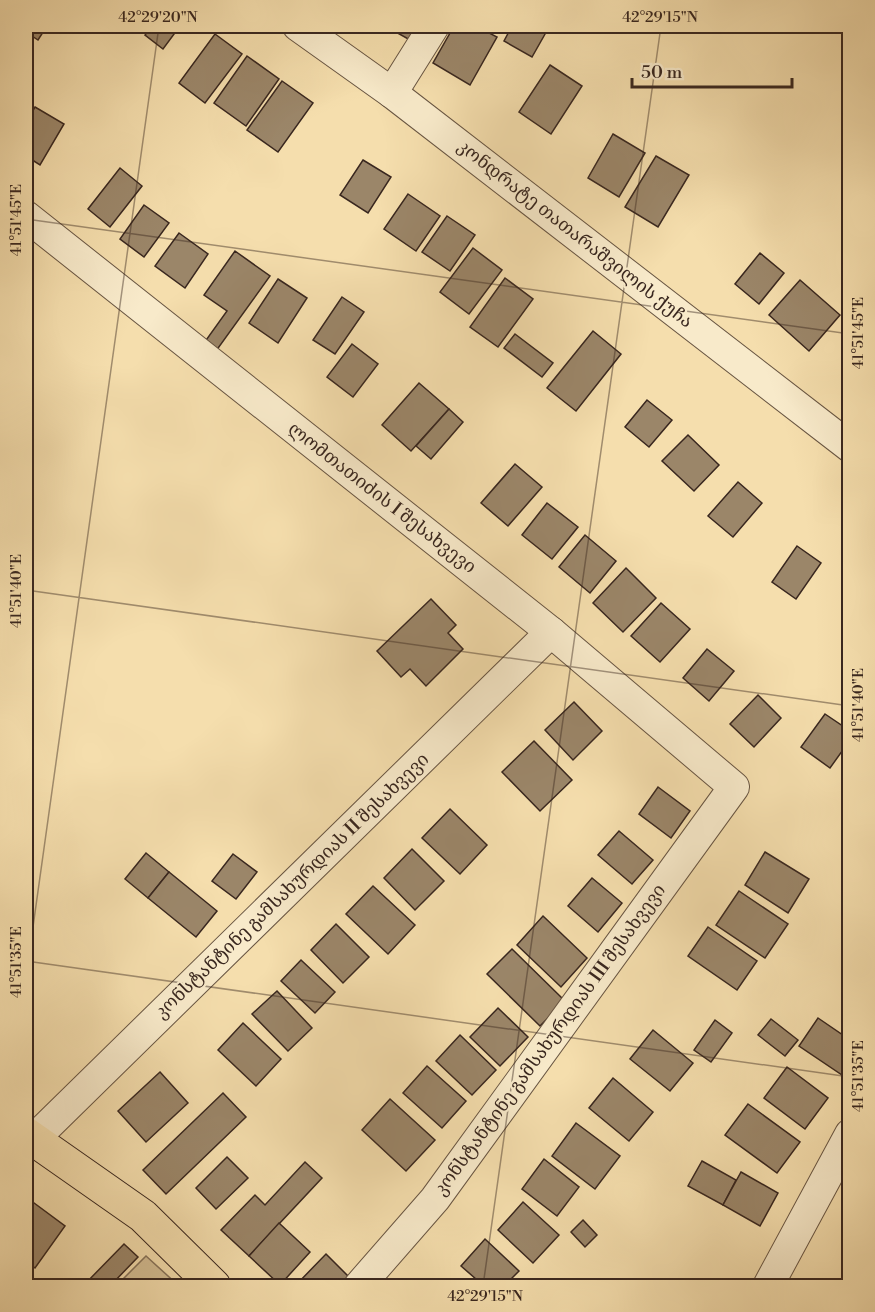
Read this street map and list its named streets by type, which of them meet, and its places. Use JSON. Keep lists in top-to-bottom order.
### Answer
{
  "streets": {
    "street": [
      "კონდრატე თათარაშვილის ქუჩა",
      "ლომთათიძის I შესახვევი",
      "კონსტანტინე გამსახურდიას II შესახვევი",
      "კონსტანტინე გამსახურდიას III შესახვევი"
    ]
  },
  "crossings": [
    ["ლომთათიძის I შესახვევი", "კონსტანტინე გამსახურდიას II შესახვევი"],
    ["ლომთათიძის I შესახვევი", "კონსტანტინე გამსახურდიას III შესახვევი"]
  ],
  "scale_bar": "50 m",
  "coordinates": [
    "42°29'20\"N",
    "42°29'15\"N",
    "41°51'45\"E",
    "41°51'40\"E",
    "41°51'35\"E"
  ]
}
